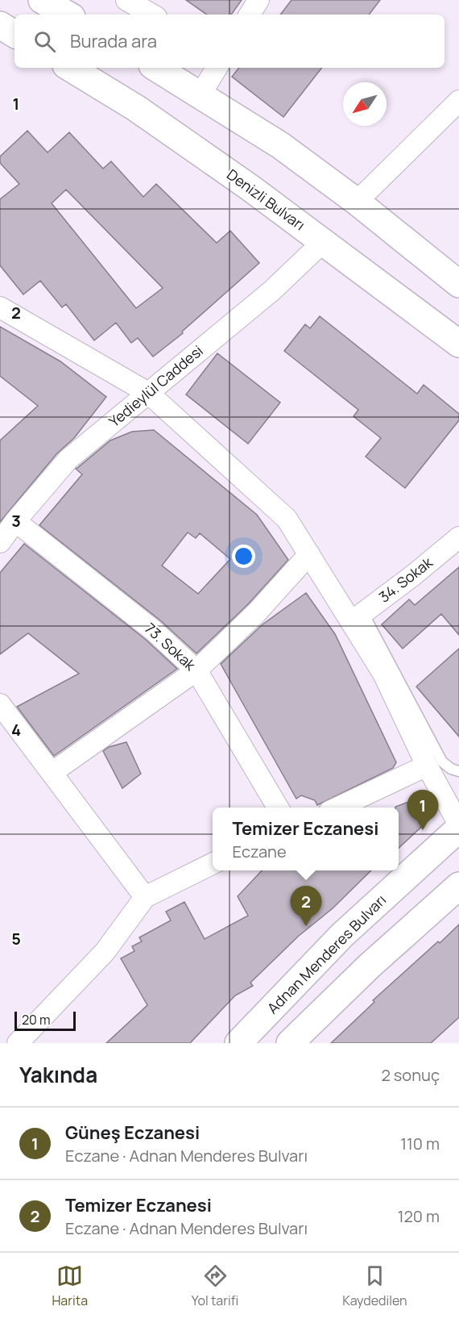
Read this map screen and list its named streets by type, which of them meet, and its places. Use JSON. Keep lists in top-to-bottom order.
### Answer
{
  "streets": {
    "main road": ["Denizli Bulvarı", "Adnan Menderes Bulvarı"],
    "street": ["Yedieylül Caddesi", "34. Sokak", "73. Sokak"]
  },
  "crossings": [
    ["Denizli Bulvarı", "Yedieylül Caddesi"],
    ["Yedieylül Caddesi", "73. Sokak"]
  ],
  "scale_bar": "20 m",
  "north": "bottom left",
  "page": {
    "search": "Burada ara",
    "pins": ["1", "2"],
    "popup": ["Temizer Eczanesi", "Eczane"],
    "scale": "20 m",
    "heading": ["Yakında", "2 sonuç"],
    "list": [
      {
        "mark": "1",
        "name": "Güneş Eczanesi",
        "note": "Eczane · Adnan Menderes Bulvarı",
        "value": "110 m"
      },
      {
        "mark": "2",
        "name": "Temizer Eczanesi",
        "note": "Eczane · Adnan Menderes Bulvarı",
        "value": "120 m"
      }
    ],
    "nav": ["Harita", "Yol tarifi", "Kaydedilen"]
  },
  "grid": {
    "rows": [
      "1",
      "2",
      "3",
      "4",
      "5"
    ]
  }
}
